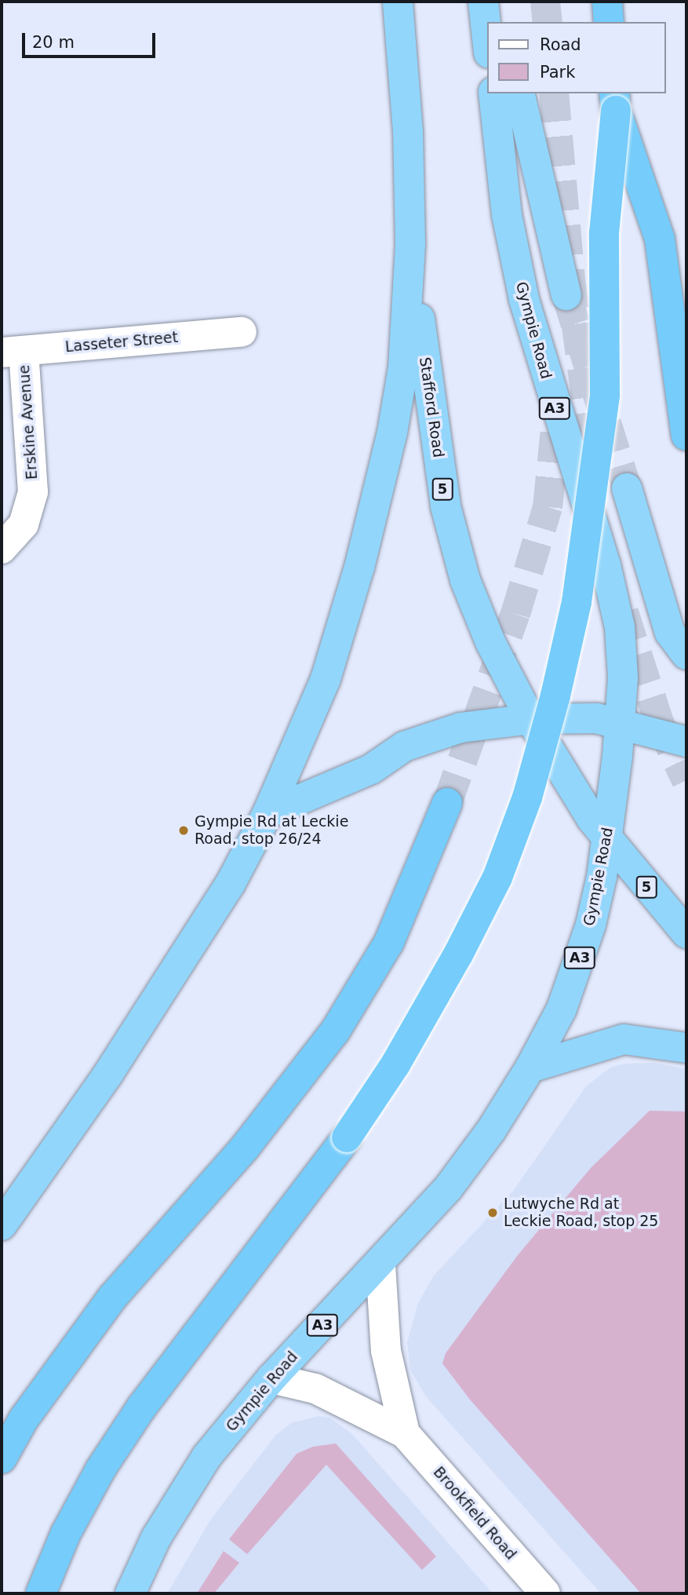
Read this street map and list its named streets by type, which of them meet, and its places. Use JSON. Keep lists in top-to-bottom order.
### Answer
{
  "streets": {
    "highway": [
      "Gympie Road",
      "Stafford Road",
      "A3",
      "5"
    ],
    "street": ["Lasseter Street", "Erskine Avenue", "Brookfield Road"]
  },
  "crossings": [
    ["Gympie Road", "Stafford Road"],
    ["Gympie Road", "Brookfield Road"],
    ["Lasseter Street", "Erskine Avenue"]
  ],
  "places": ["Gympie Rd at Leckie Road, stop 26/24", "Lutwyche Rd at Leckie Road, stop 25"],
  "legend": ["Road", "Park"],
  "scale_bar": "20 m"
}
